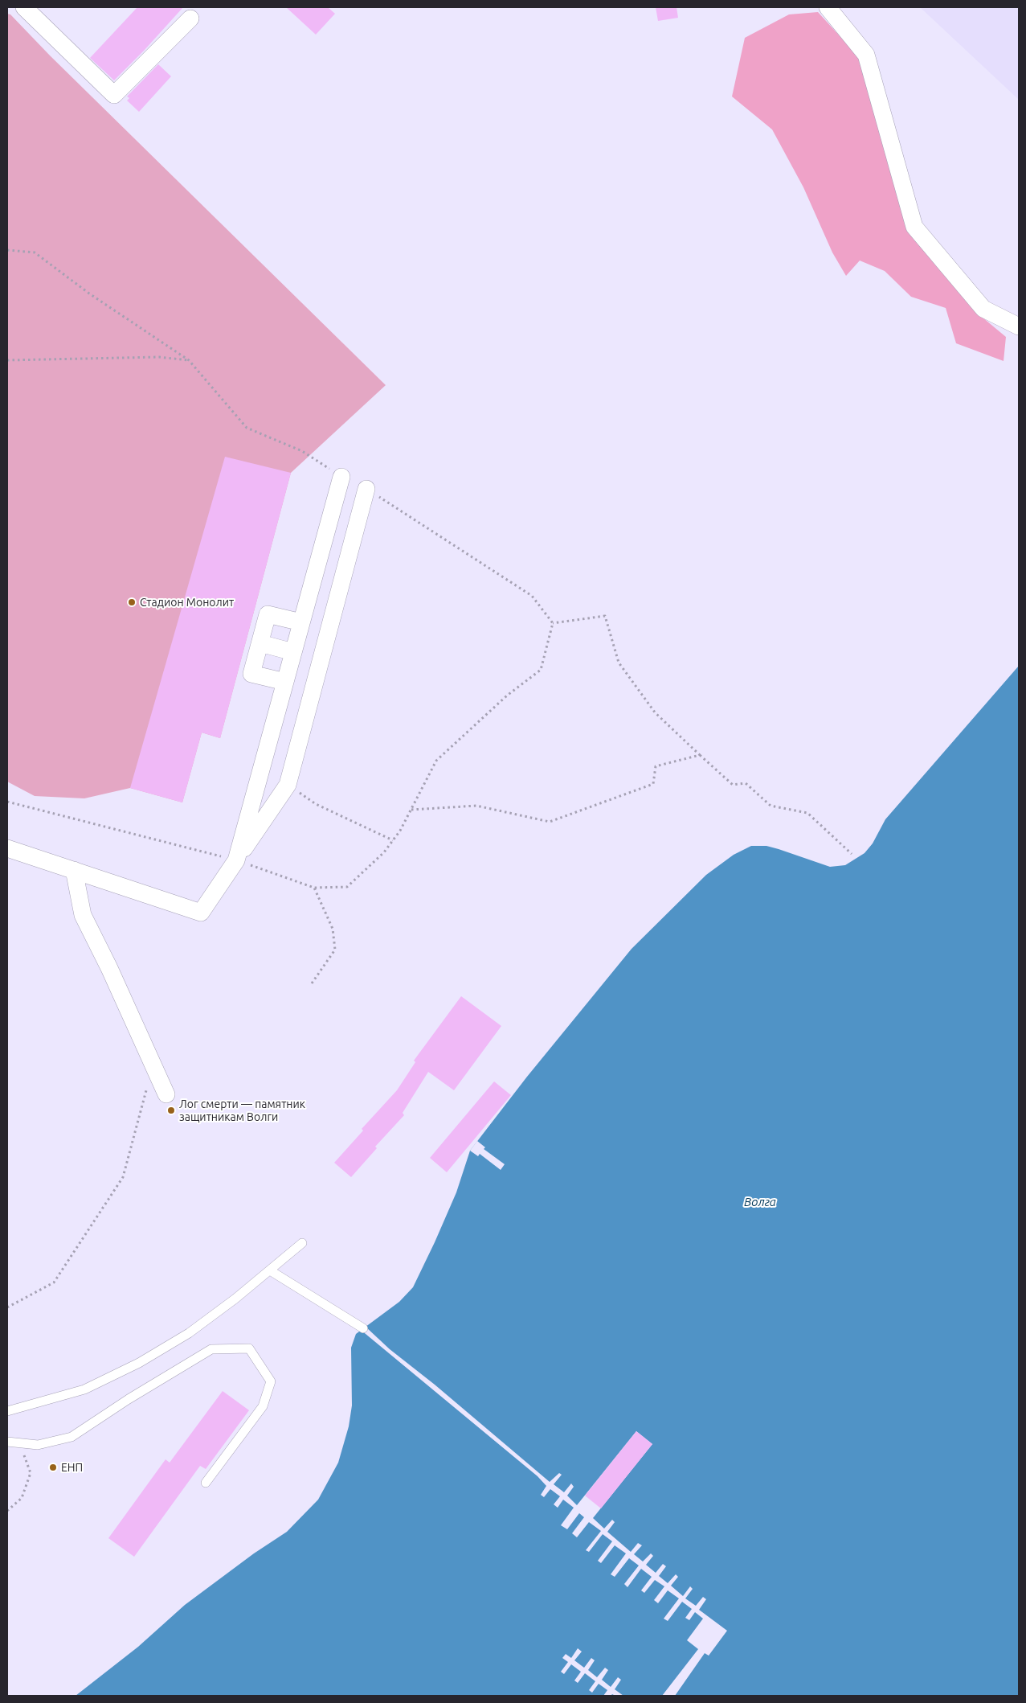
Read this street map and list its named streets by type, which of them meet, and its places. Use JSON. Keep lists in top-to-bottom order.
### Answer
{
  "water": ["Волга"],
  "places": ["Стадион Монолит", "Лог смерти — памятник защитникам Волги", "ЕНП"]
}
